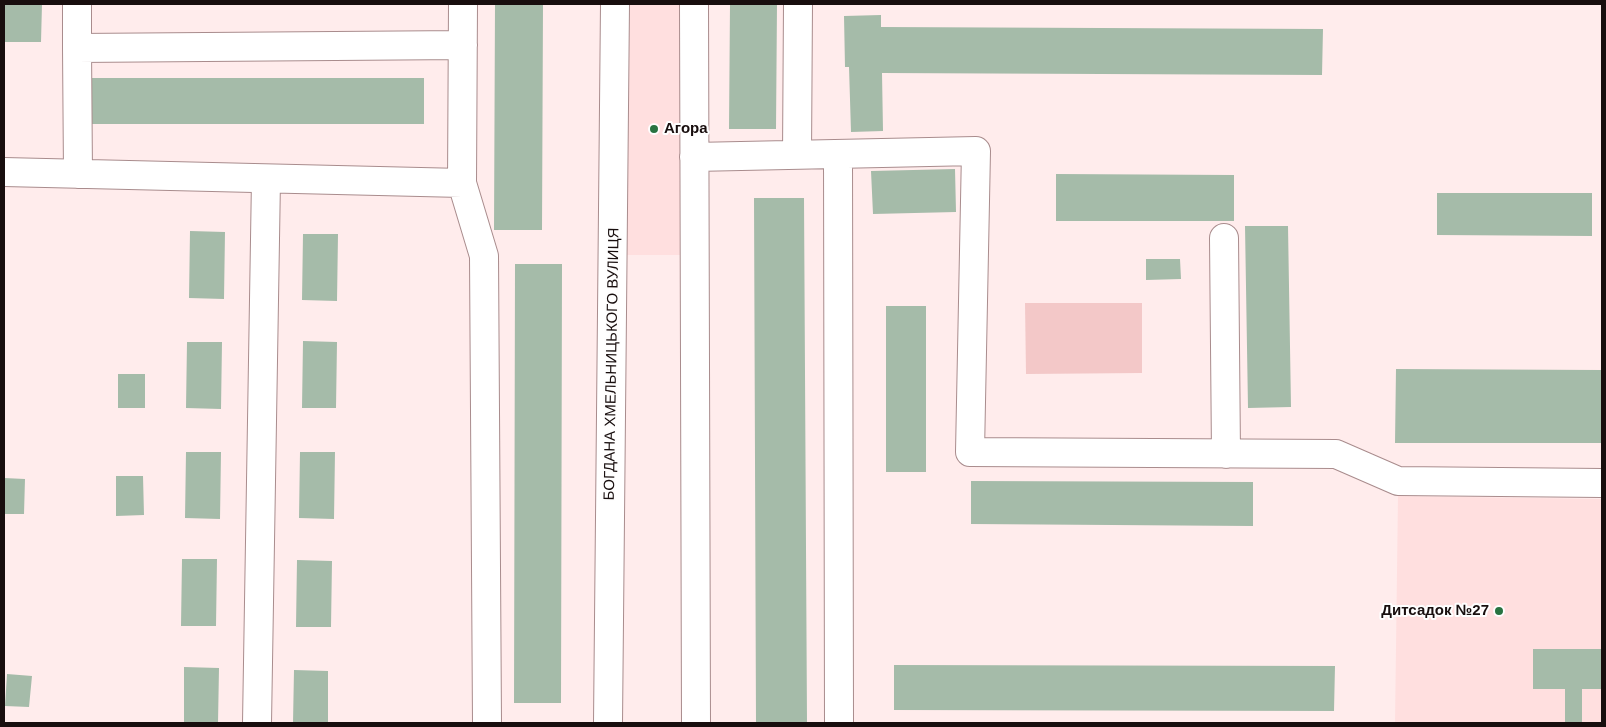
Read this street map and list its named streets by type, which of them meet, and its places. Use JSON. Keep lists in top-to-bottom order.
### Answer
{
  "streets": {
    "street": ["БОГДАНА ХМЕЛЬНИЦЬКОГО ВУЛИЦЯ"]
  },
  "places": ["Агора", "Дитсадок №27"]
}
